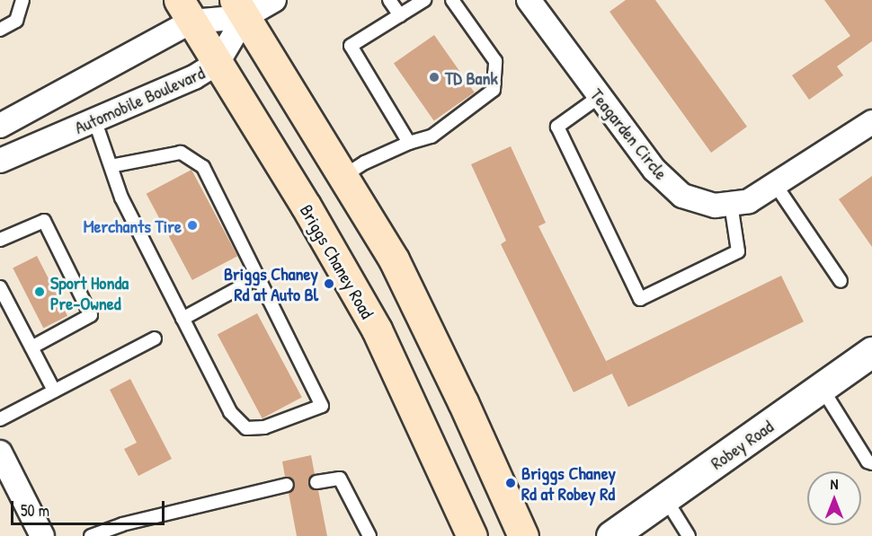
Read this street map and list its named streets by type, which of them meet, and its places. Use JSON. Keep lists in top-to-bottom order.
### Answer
{
  "streets": {
    "main road": ["Briggs Chaney Road"],
    "street": ["Automobile Boulevard", "Teagarden Circle", "Robey Road"]
  },
  "crossings": [
    ["Automobile Boulevard", "Briggs Chaney Road"]
  ],
  "places": [
    "TD Bank",
    "Merchants Tire",
    "Briggs Chaney Rd at Auto Bl",
    "Sport Honda Pre-Owned",
    "Briggs Chaney Rd at Robey Rd"
  ],
  "scale_bar": "50 m",
  "north": "top"
}
